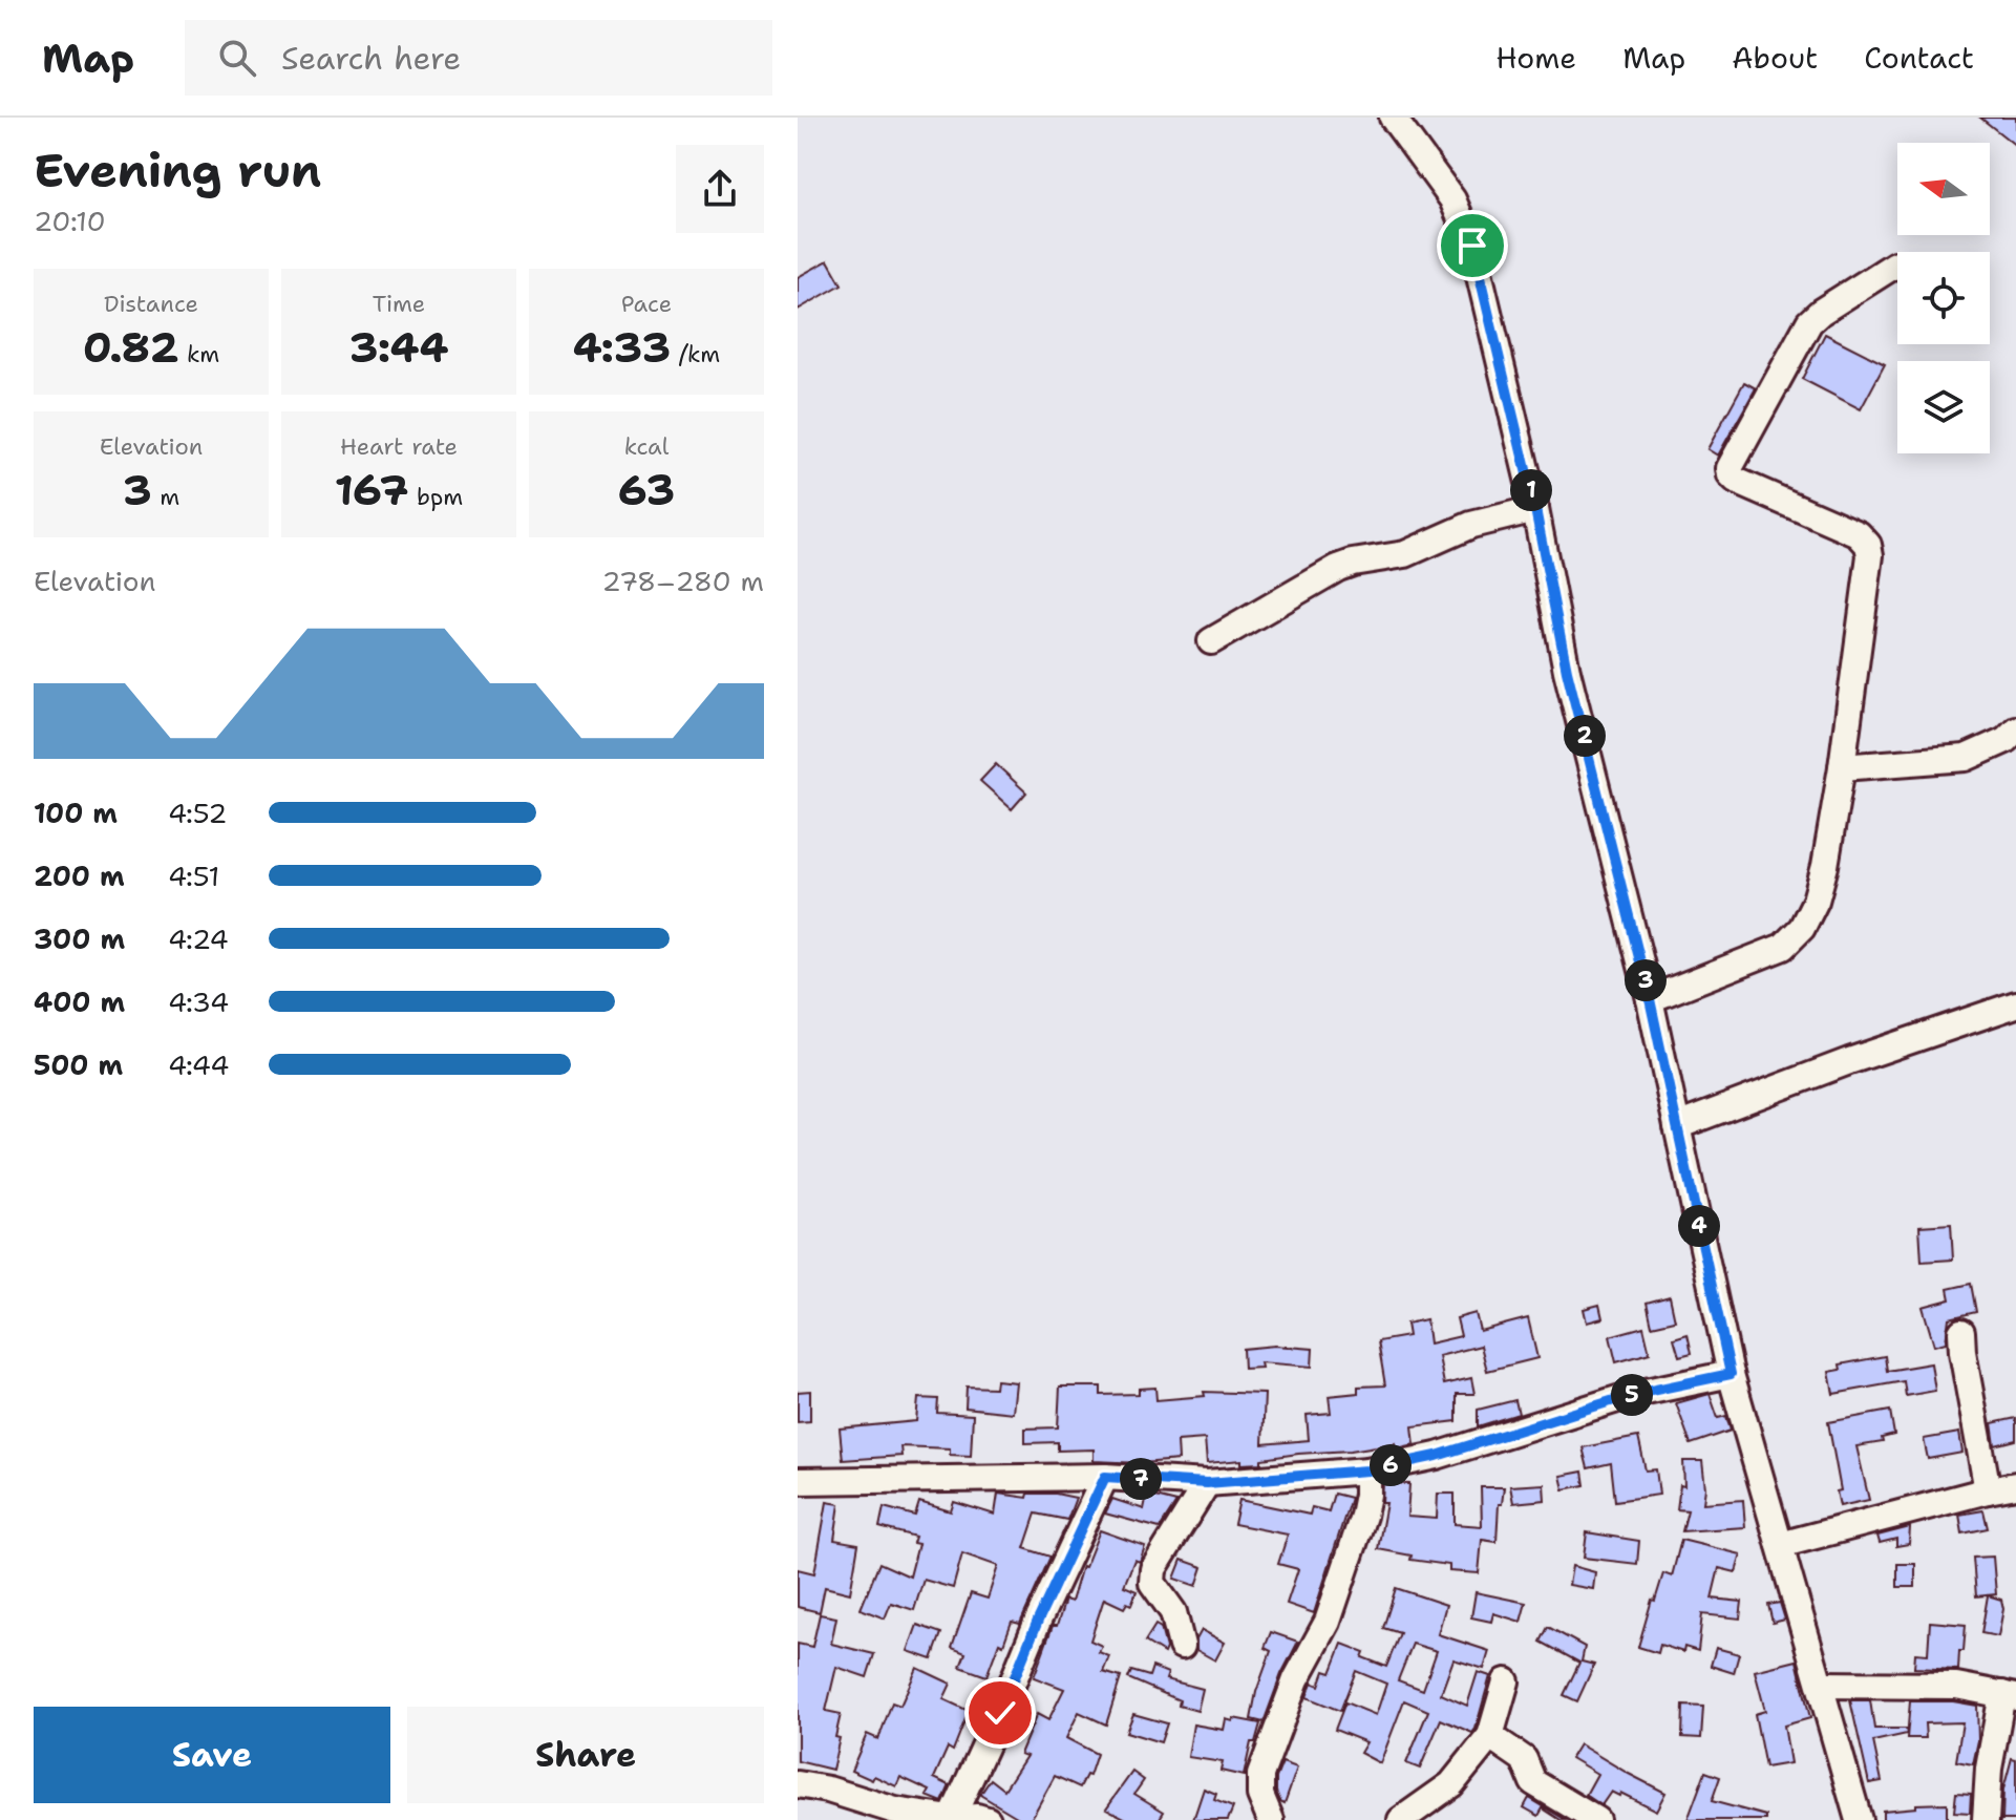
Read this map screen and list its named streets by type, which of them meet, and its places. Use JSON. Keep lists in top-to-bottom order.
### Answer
{
  "north": "left",
  "page": {
    "header": "Map",
    "search": "Search here",
    "nav": [
      "Home",
      "Map",
      "About",
      "Contact"
    ],
    "heading": ["Evening run", "20:10"],
    "stats": [
      ["Distance", "0.82 km"],
      ["Time", "3:44"],
      ["Pace", "4:33 /km"],
      ["Elevation", "3 m"],
      ["Heart rate", "167 bpm"],
      ["kcal", "63"]
    ],
    "pins": [
      "1",
      "2",
      "3",
      "4",
      "5",
      "6",
      "7"
    ],
    "chart": ["Elevation", "278–280 m"],
    "list": [
      {
        "name": "100 m",
        "note": "4:52"
      },
      {
        "name": "200 m",
        "note": "4:51"
      },
      {
        "name": "300 m",
        "note": "4:24"
      },
      {
        "name": "400 m",
        "note": "4:34"
      },
      {
        "name": "500 m",
        "note": "4:44"
      }
    ],
    "buttons": ["Save", "Share"]
  }
}
